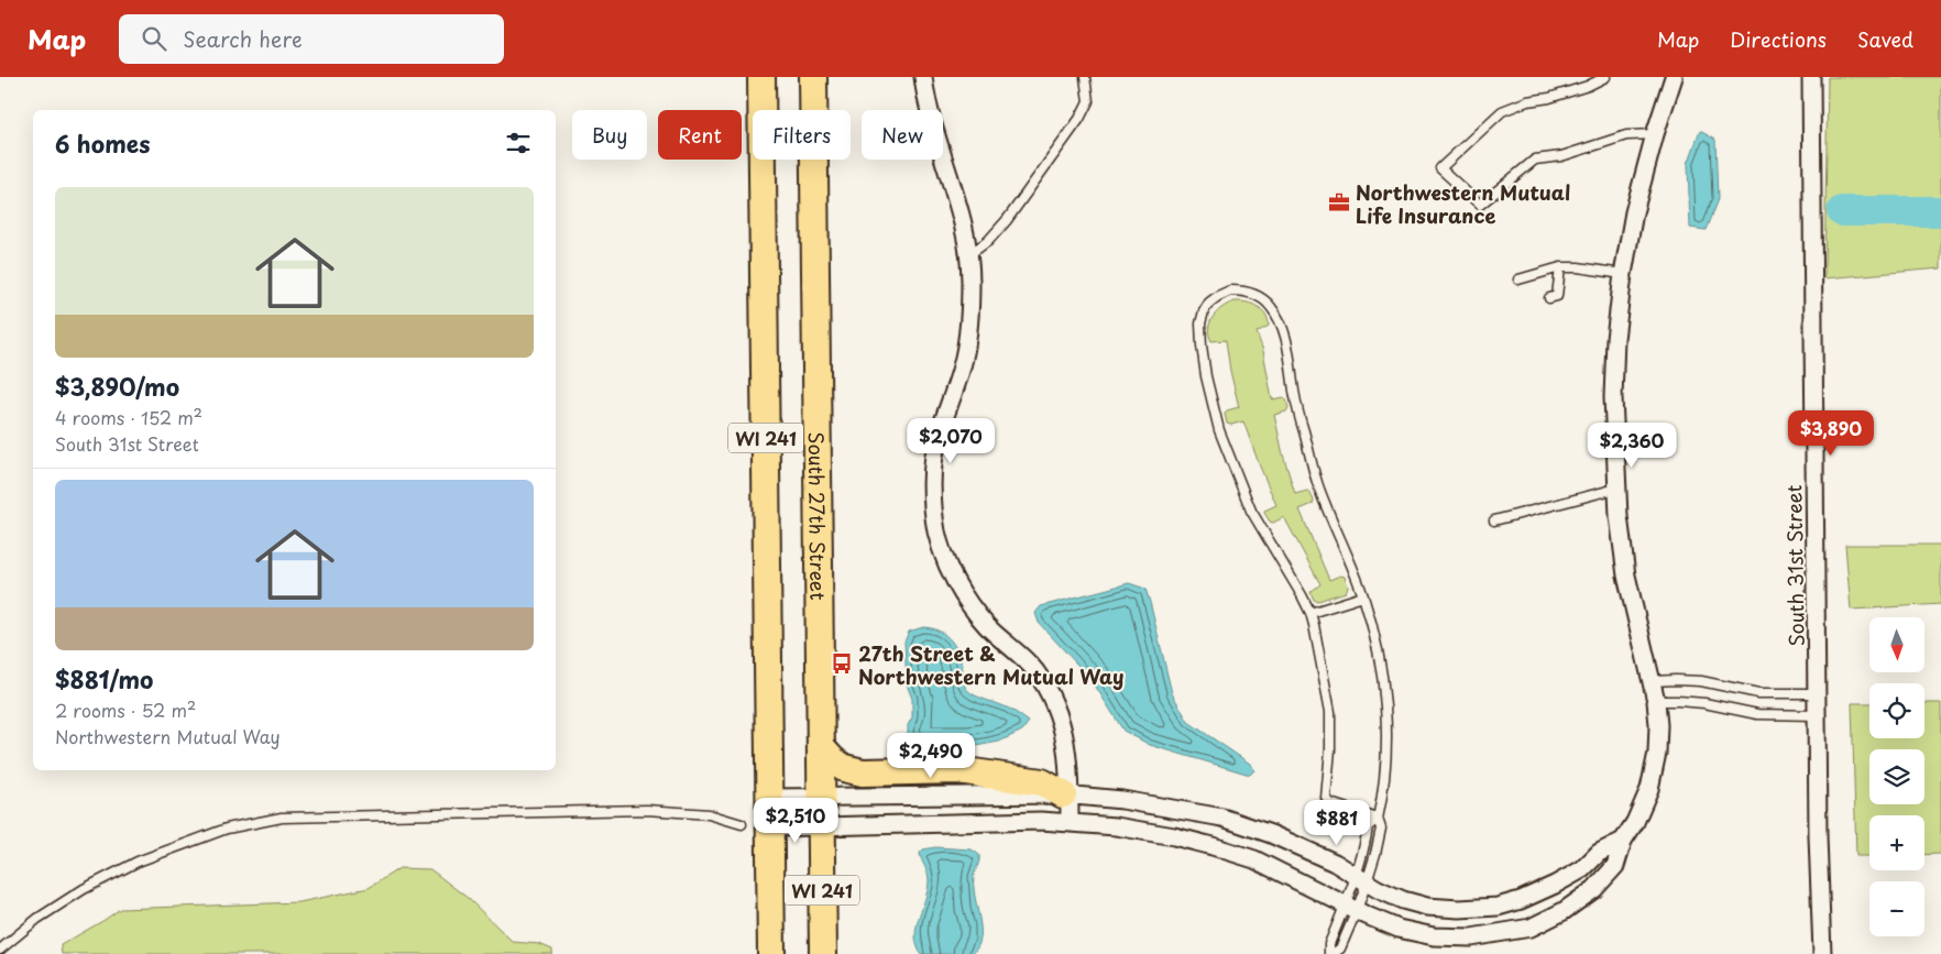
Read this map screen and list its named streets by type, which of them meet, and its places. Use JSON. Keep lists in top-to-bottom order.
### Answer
{
  "streets": {
    "main road": ["WI 241", "South 27th Street"],
    "street": ["South 31st Street"]
  },
  "places": {
    "office": ["Northwestern Mutual Life Insurance"],
    "bus stop": ["27th Street & Northwestern Mutual Way"]
  },
  "north": "bottom",
  "page": {
    "header": "Map",
    "search": "Search here",
    "nav": ["Map", "Directions", "Saved"],
    "chip": [
      "Buy",
      "Rent",
      "Filters",
      "New"
    ],
    "heading": "6 homes",
    "list": [
      {
        "name": "$3,890/mo",
        "note": "4 rooms · 152 m² · South 31st Street"
      },
      {
        "name": "$881/mo",
        "note": "2 rooms · 52 m² · Northwestern Mutual Way"
      }
    ],
    "price": [
      "$3,890",
      "$2,070",
      "$2,360",
      "$2,490",
      "$2,510",
      "$881"
    ],
    "map_buttons": ["+", "−"]
  }
}
